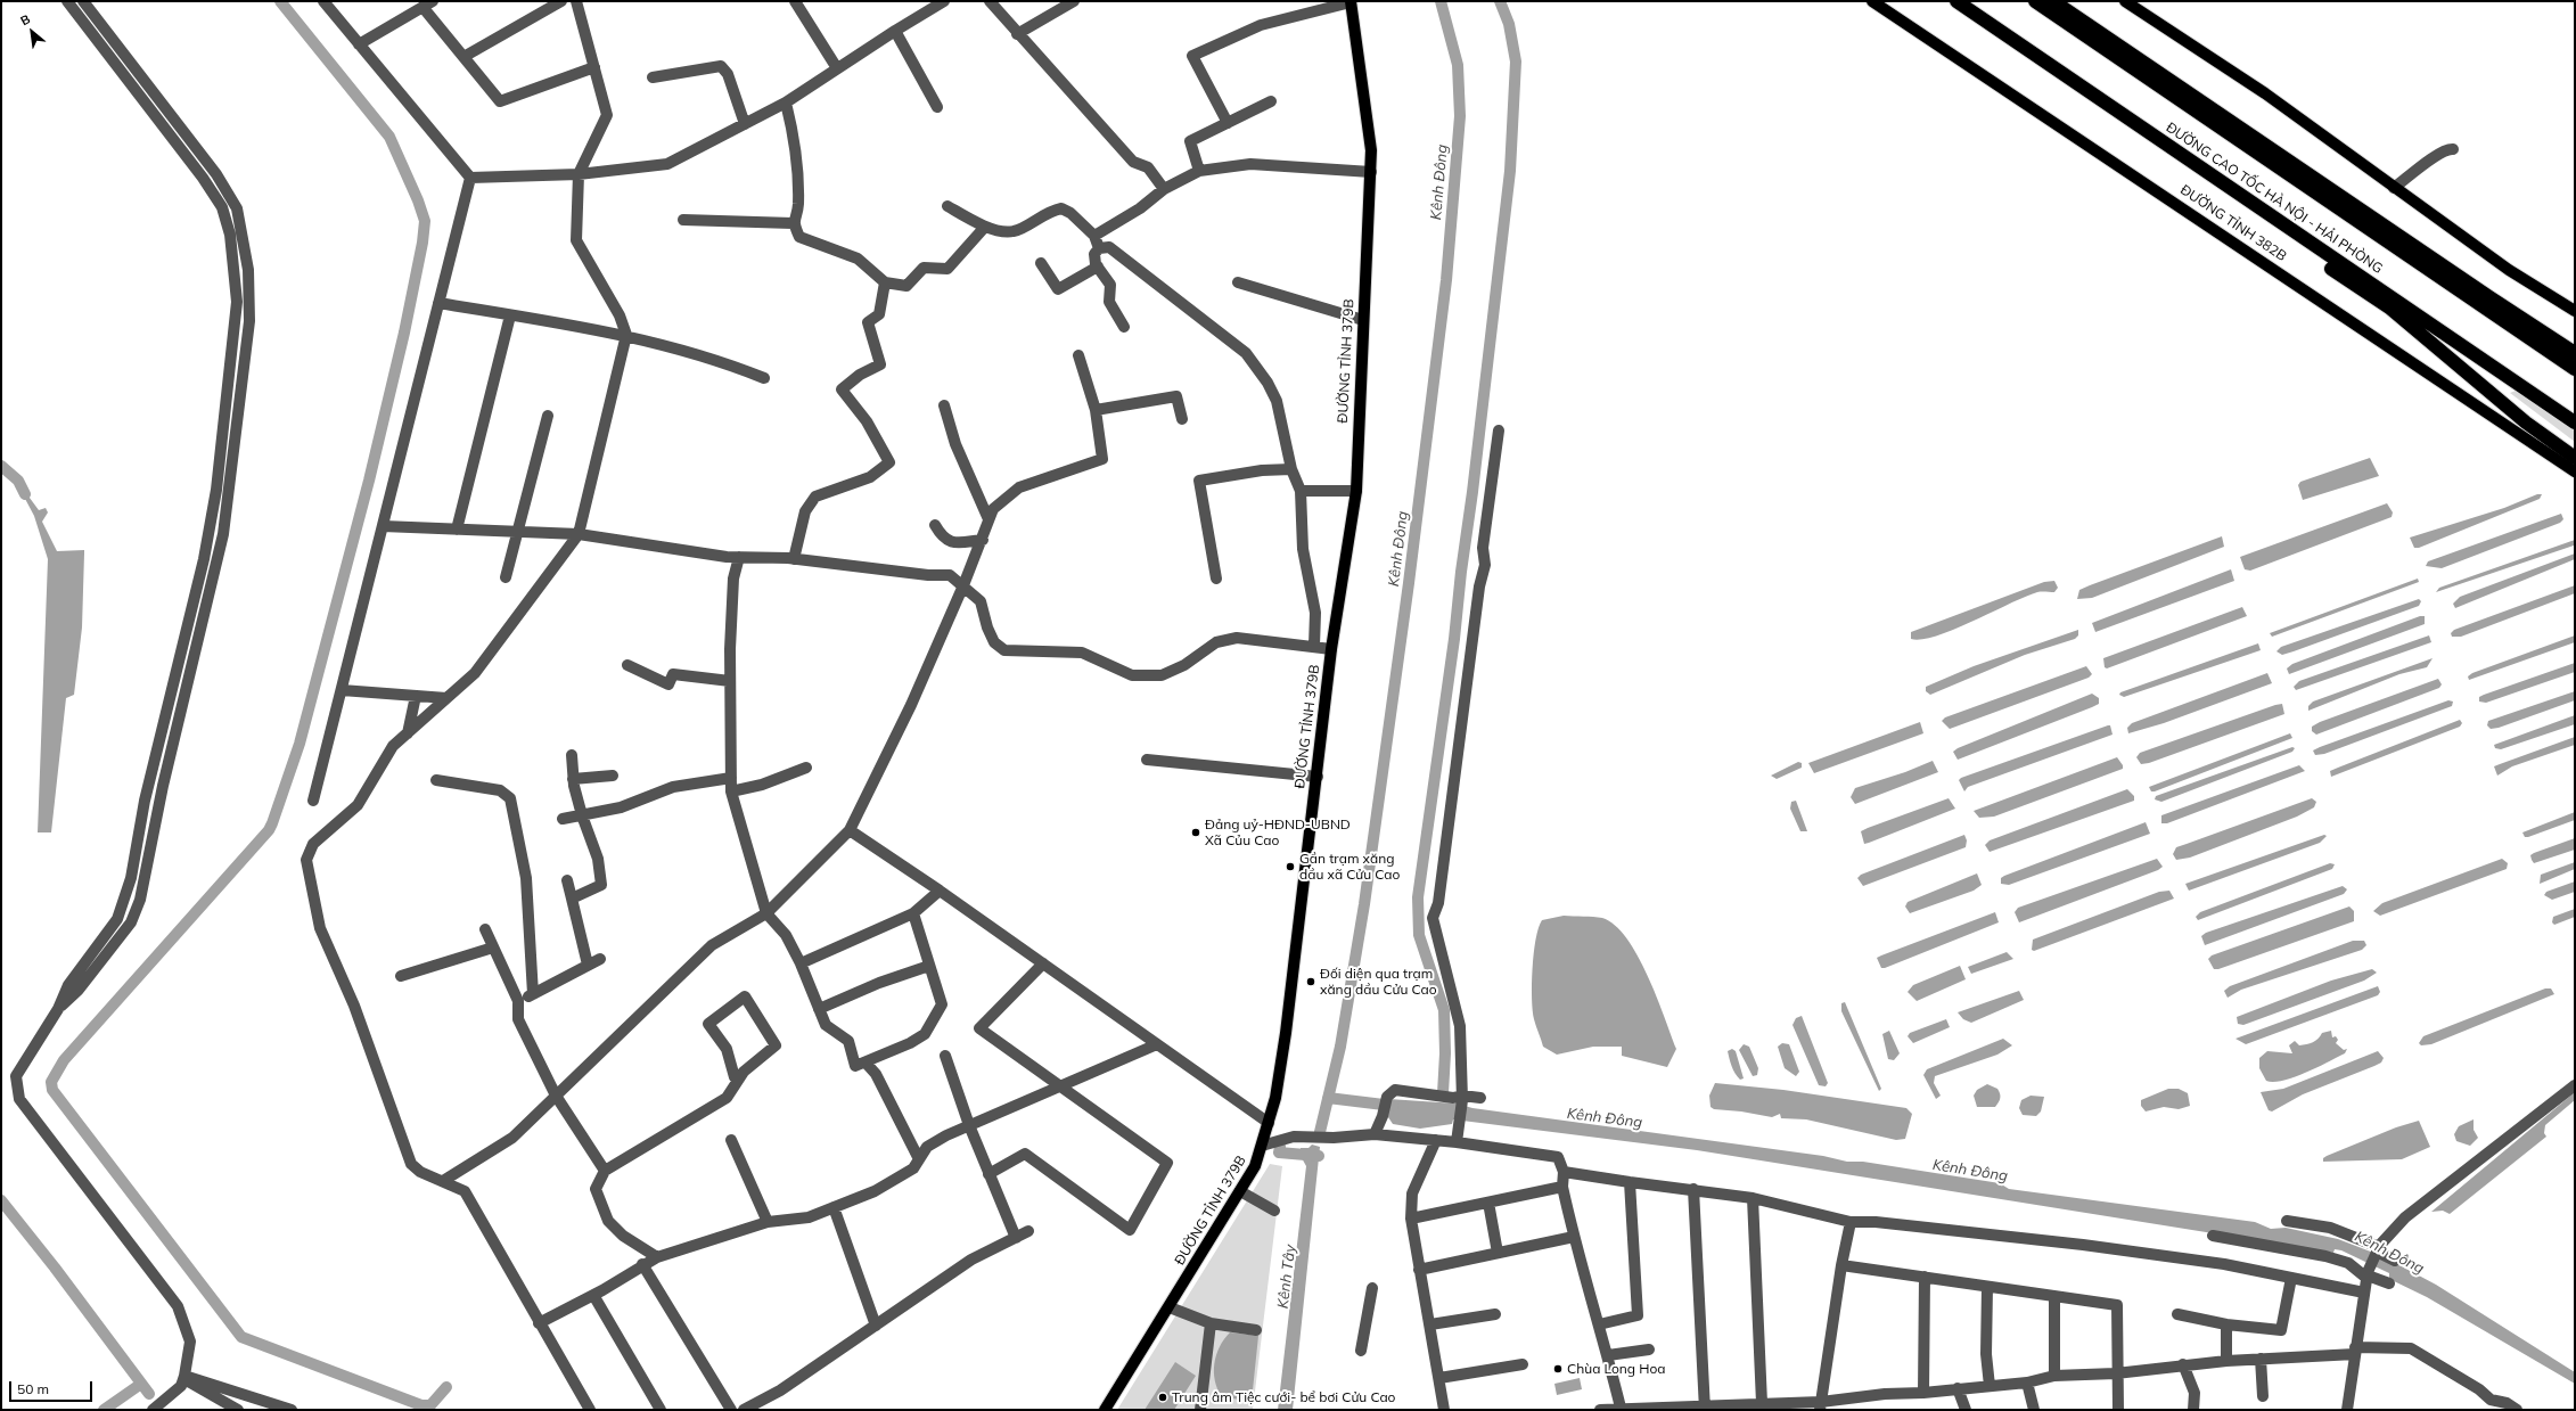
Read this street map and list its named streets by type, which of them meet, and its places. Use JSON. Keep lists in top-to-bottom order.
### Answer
{
  "streets": {
    "highway": ["ĐƯỜNG CAO TỐC HÀ NỘI - HẢI PHÒNG"],
    "main road": ["ĐƯỜNG TỈNH 382B", "ĐƯỜNG TỈNH 379B"]
  },
  "water": ["Kênh Đông", "Kênh Tây"],
  "places": [
    "Đảng uỷ-HĐND-UBND Xã Củu Cao",
    "Gần trạm xăng dầu xã Cửu Cao",
    "Đối diện qua trạm xăng dầu Cửu Cao",
    "Chùa Long Hoa",
    "Trung âm Tiệc cưới- bể bơi Cửu Cao"
  ],
  "scale_bar": "50 m",
  "north": "top left"
}
